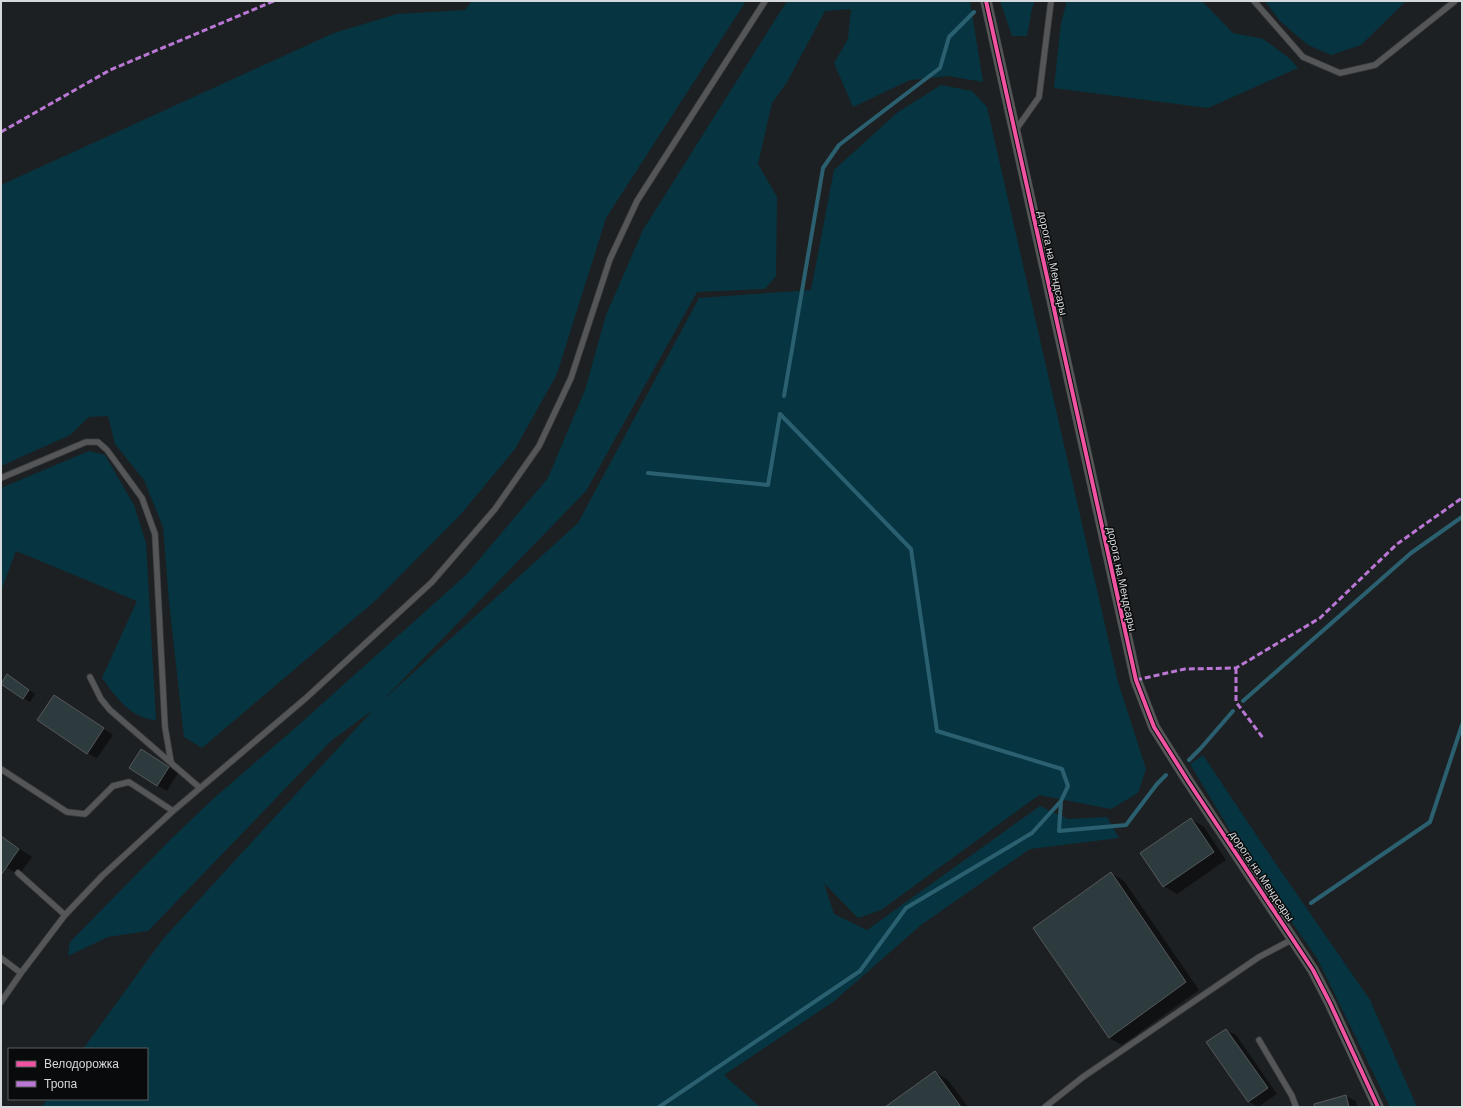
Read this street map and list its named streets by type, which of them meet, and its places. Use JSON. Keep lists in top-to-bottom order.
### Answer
{
  "streets": {
    "street": ["дорога на Мендсары"]
  },
  "legend": ["Велодорожка", "Тропа"]
}
